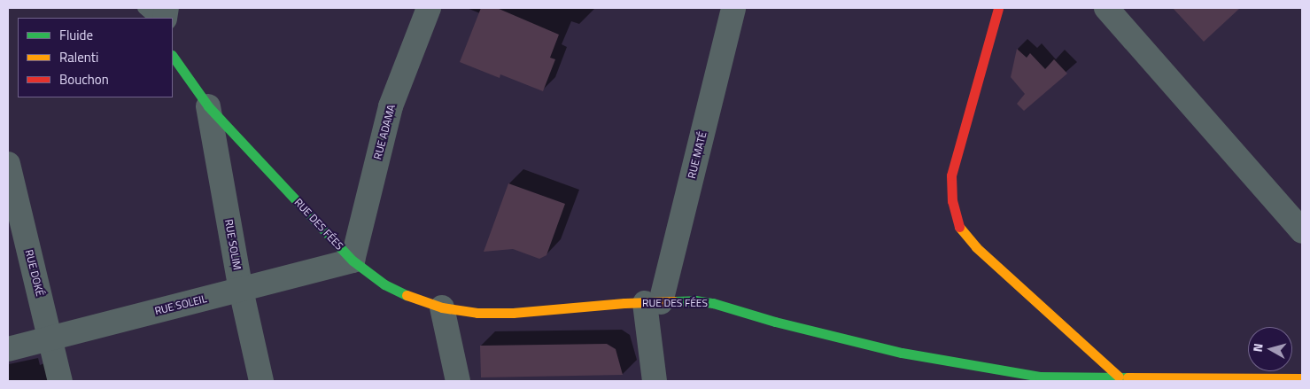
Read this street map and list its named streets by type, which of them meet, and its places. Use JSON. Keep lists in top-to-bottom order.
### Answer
{
  "streets": {
    "street": [
      "RUE ADAMA",
      "RUE MATÉ",
      "RUE DES FÉES",
      "RUE SOLIM",
      "RUE DOKÉ",
      "RUE SOLEIL"
    ]
  },
  "crossings": [
    ["RUE ADAMA", "RUE DES FÉES"],
    ["RUE ADAMA", "RUE SOLEIL"],
    ["RUE MATÉ", "RUE DES FÉES"],
    ["RUE DES FÉES", "RUE SOLIM"],
    ["RUE DES FÉES", "RUE SOLEIL"],
    ["RUE SOLIM", "RUE SOLEIL"],
    ["RUE DOKÉ", "RUE SOLEIL"]
  ],
  "legend": ["Fluide", "Ralenti", "Bouchon"],
  "north": "left"
}
